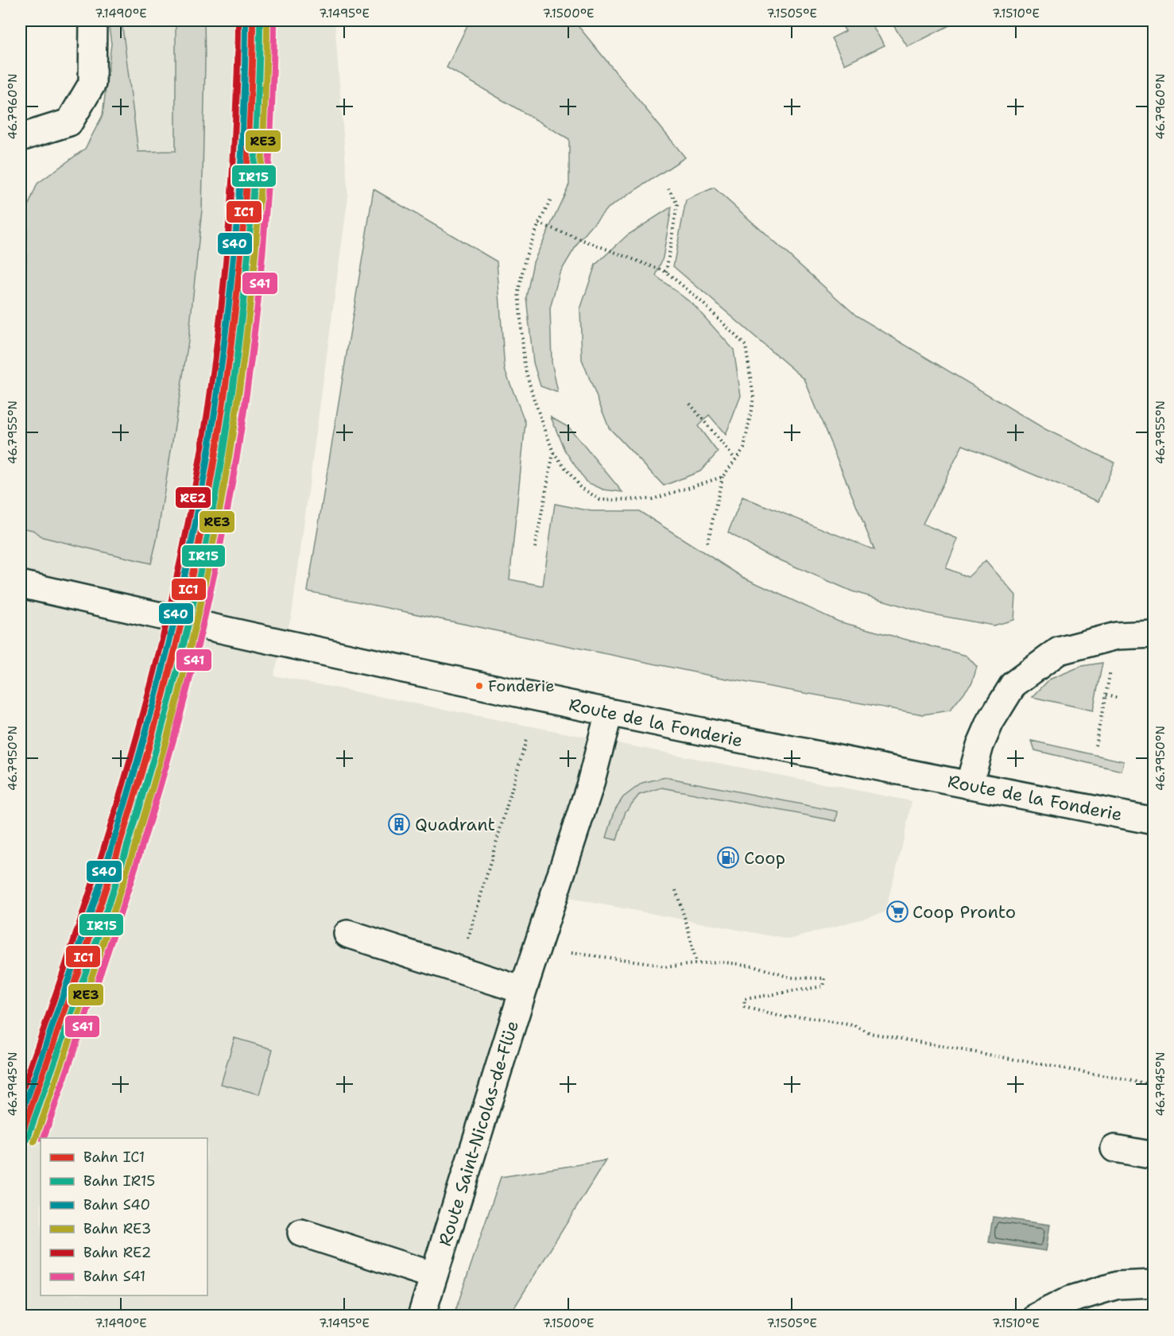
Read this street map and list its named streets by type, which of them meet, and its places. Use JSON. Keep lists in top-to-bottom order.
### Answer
{
  "streets": {
    "main road": ["Route de la Fonderie", "Route Saint-Nicolas-de-Flüe"]
  },
  "crossings": [
    ["Route de la Fonderie", "Route Saint-Nicolas-de-Flüe"]
  ],
  "places": {
    "other": ["Fonderie"],
    "building": ["Quadrant"],
    "fuel station": ["Coop"],
    "supermarket": ["Coop Pronto"]
  },
  "lines": [
    "rail line IC1",
    "rail line IR15",
    "rail line S40",
    "rail line RE3",
    "rail line RE2",
    "rail line S41"
  ],
  "legend": [
    "Bahn IC1",
    "Bahn IR15",
    "Bahn S40",
    "Bahn RE3",
    "Bahn RE2",
    "Bahn S41"
  ],
  "coordinates": [
    "7.1490°E",
    "7.1495°E",
    "7.1500°E",
    "7.1505°E",
    "7.1510°E",
    "46.7960°N",
    "46.7955°N",
    "46.7950°N",
    "46.7945°N"
  ]
}
